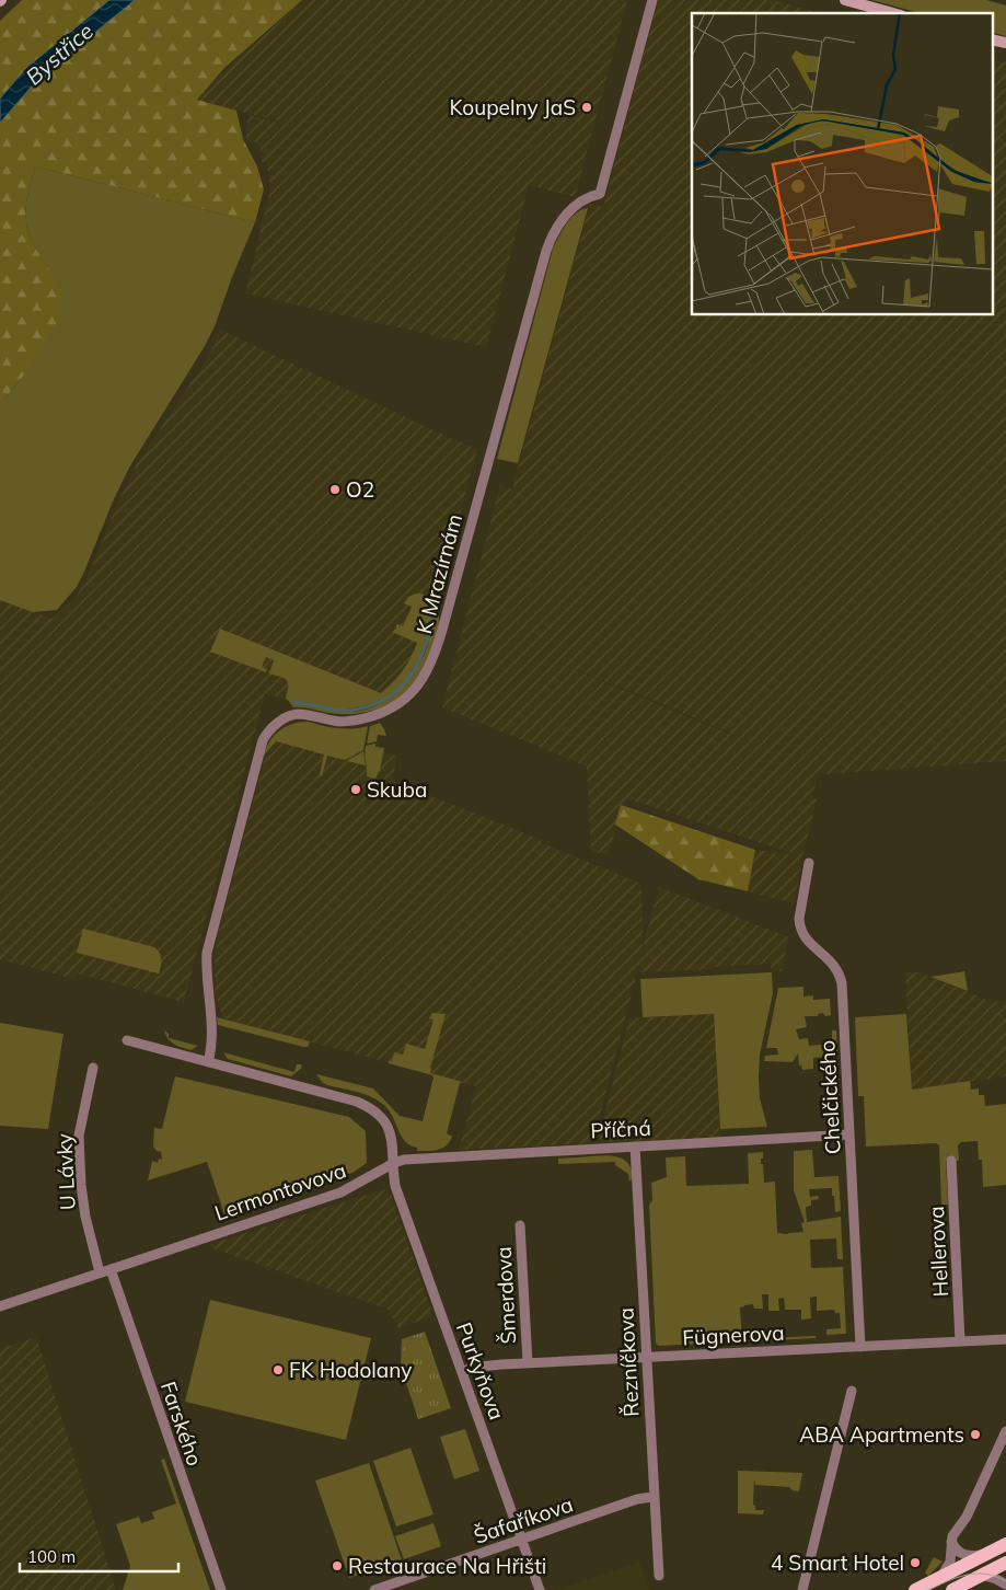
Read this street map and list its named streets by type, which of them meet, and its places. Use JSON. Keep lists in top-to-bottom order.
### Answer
{
  "streets": {
    "street": [
      "K Mrazírnám",
      "Chelčického",
      "Příčná",
      "U Lávky",
      "Lermontovova",
      "Hellerova",
      "Šmerdova",
      "Fügnerova",
      "Řezníčkova",
      "Purkyňova",
      "Farského",
      "Šafaříkova"
    ]
  },
  "crossings": [
    ["Chelčického", "Příčná"],
    ["Chelčického", "Fügnerova"],
    ["Příčná", "Lermontovova"],
    ["Příčná", "Řezníčkova"],
    ["Příčná", "Purkyňova"],
    ["U Lávky", "Lermontovova"],
    ["Lermontovova", "Purkyňova"],
    ["Lermontovova", "Farského"],
    ["Hellerova", "Fügnerova"],
    ["Šmerdova", "Fügnerova"],
    ["Fügnerova", "Řezníčkova"],
    ["Fügnerova", "Purkyňova"],
    ["Řezníčkova", "Šafaříkova"],
    ["Purkyňova", "Šafaříkova"]
  ],
  "water": ["Bystřice"],
  "places": [
    "Koupelny JaS",
    "O2",
    "Skuba",
    "FK Hodolany",
    "ABA Apartments",
    "4 Smart Hotel",
    "Restaurace Na Hřišti"
  ],
  "scale_bar": "100 m"
}
